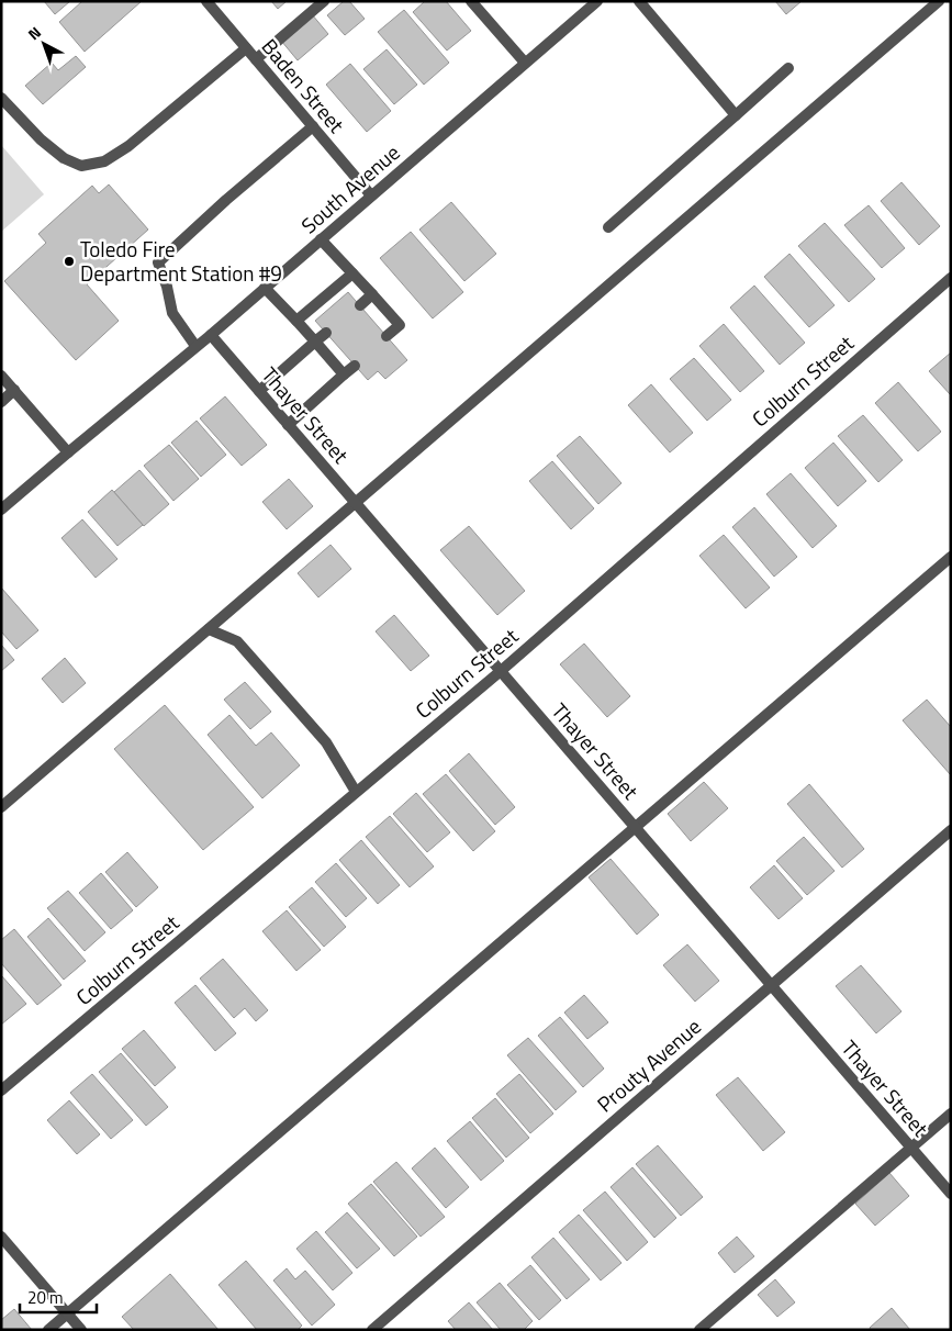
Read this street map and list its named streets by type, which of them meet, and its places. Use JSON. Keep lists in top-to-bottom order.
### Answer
{
  "streets": {
    "street": [
      "Baden Street",
      "South Avenue",
      "Colburn Street",
      "Thayer Street",
      "Prouty Avenue"
    ]
  },
  "crossings": [
    ["Baden Street", "South Avenue"],
    ["South Avenue", "Thayer Street"],
    ["Colburn Street", "Thayer Street"],
    ["Thayer Street", "Prouty Avenue"]
  ],
  "places": ["Toledo Fire Department Station #9"],
  "scale_bar": "20 m",
  "north": "top left"
}
